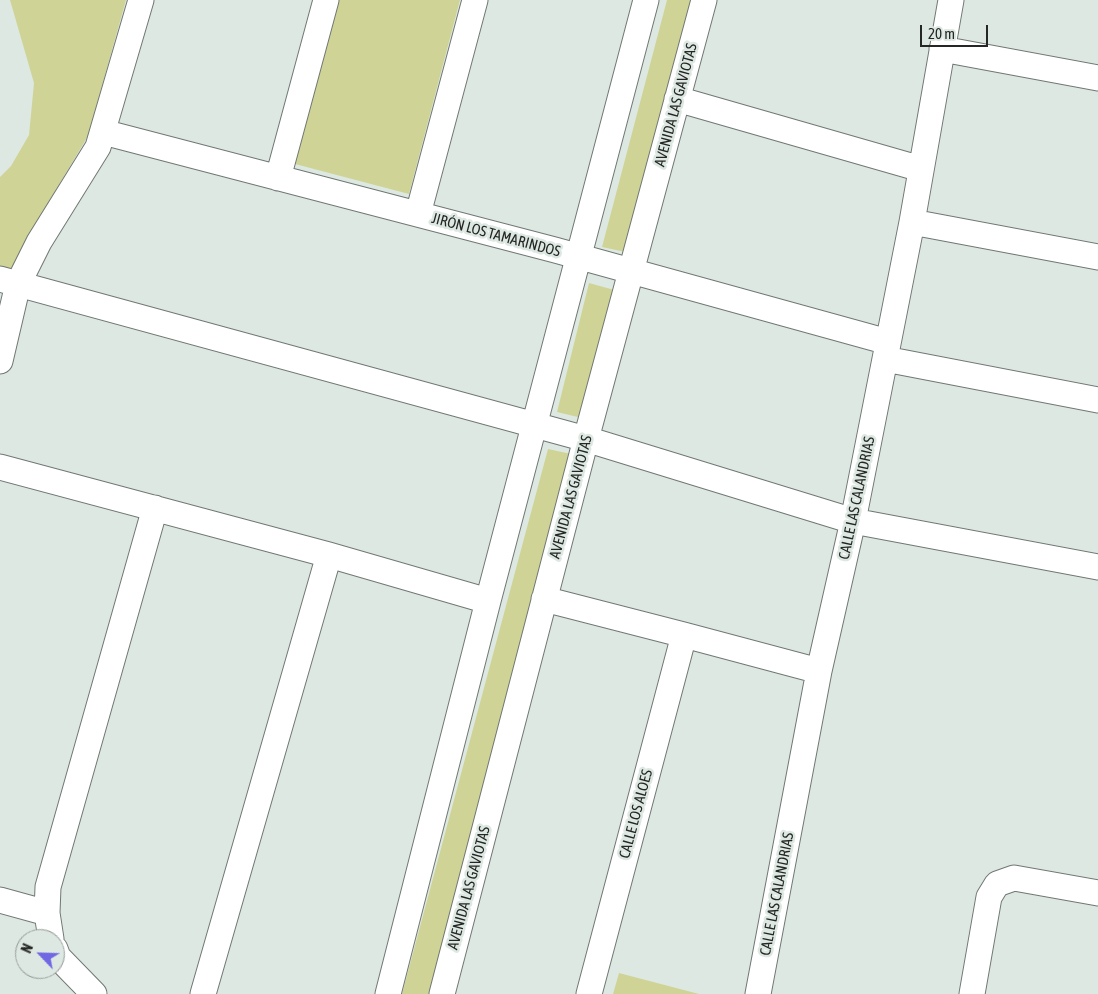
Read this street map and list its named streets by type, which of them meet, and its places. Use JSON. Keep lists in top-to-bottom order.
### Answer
{
  "streets": {
    "street": [
      "AVENIDA LAS GAVIOTAS",
      "JIRÓN LOS TAMARINDOS",
      "CALLE LAS CALANDRIAS",
      "CALLE LOS ALOES"
    ]
  },
  "crossings": [
    ["AVENIDA LAS GAVIOTAS", "JIRÓN LOS TAMARINDOS"],
    ["JIRÓN LOS TAMARINDOS", "CALLE LAS CALANDRIAS"]
  ],
  "scale_bar": "20 m",
  "north": "top left"
}
